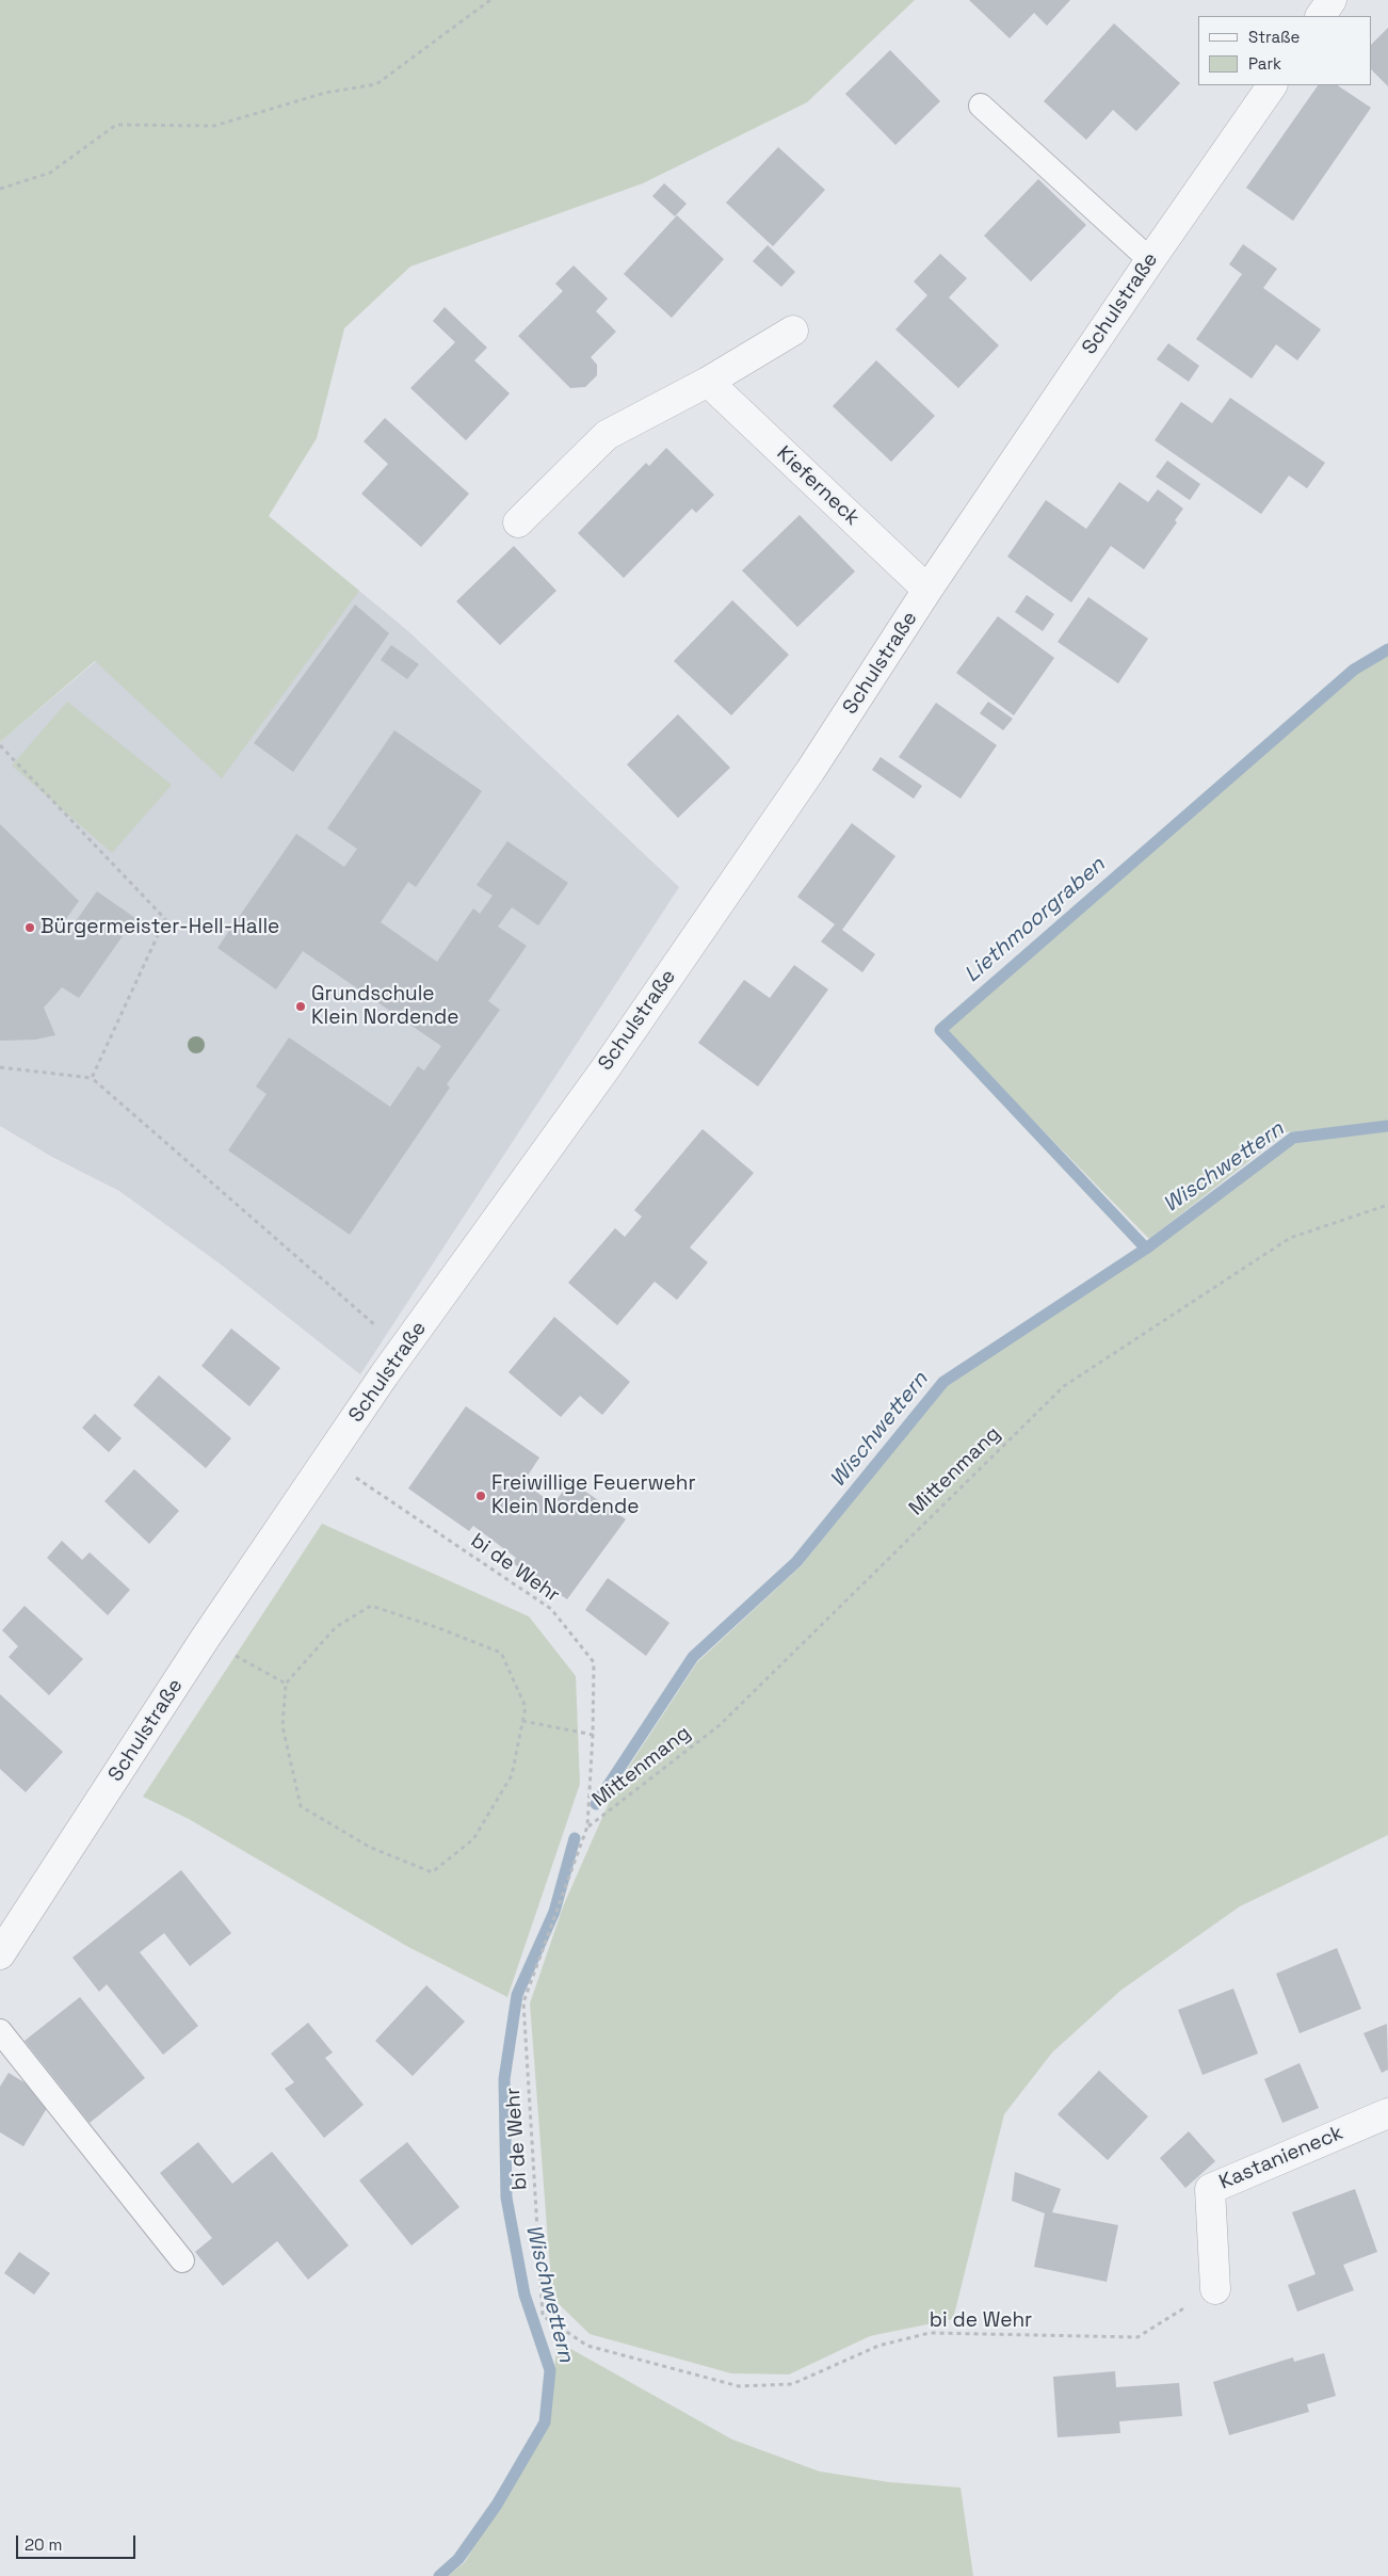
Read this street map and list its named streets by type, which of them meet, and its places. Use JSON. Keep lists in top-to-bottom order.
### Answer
{
  "streets": {
    "street": ["Schulstraße", "Kieferneck", "Kastanieneck"],
    "path": ["Mittenmang", "bi de Wehr"]
  },
  "crossings": [
    ["Schulstraße", "Kieferneck"],
    ["Schulstraße", "bi de Wehr"],
    ["Mittenmang", "bi de Wehr"],
    ["bi de Wehr", "Kastanieneck"]
  ],
  "water": ["Liethmoorgraben", "Wischwettern"],
  "places": ["Bürgermeister-Hell-Halle", "Grundschule Klein Nordende", "Freiwillige Feuerwehr Klein Nordende"],
  "legend": ["Straße", "Park"],
  "scale_bar": "20 m"
}
